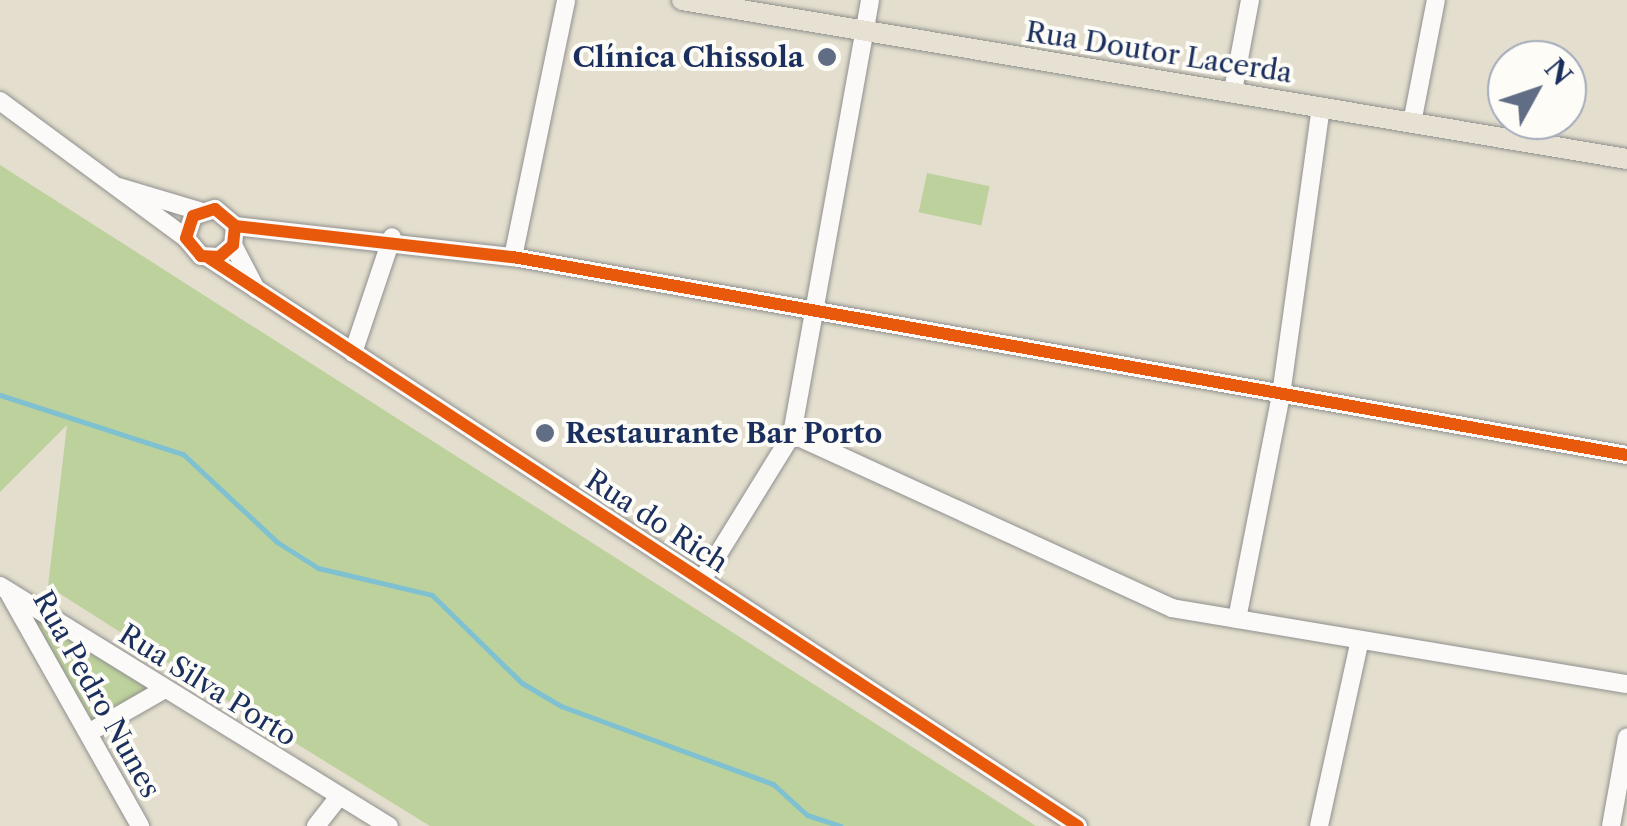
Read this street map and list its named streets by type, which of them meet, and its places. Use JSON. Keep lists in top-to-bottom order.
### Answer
{
  "streets": {
    "main road": ["Rua Doutor Lacerda"],
    "street": ["Rua do Rich", "Rua Silva Porto", "Rua Pedro Nunes"]
  },
  "crossings": [
    ["Rua Silva Porto", "Rua Pedro Nunes"]
  ],
  "places": ["Clínica Chissola", "Restaurante Bar Porto"],
  "north": "top right"
}
